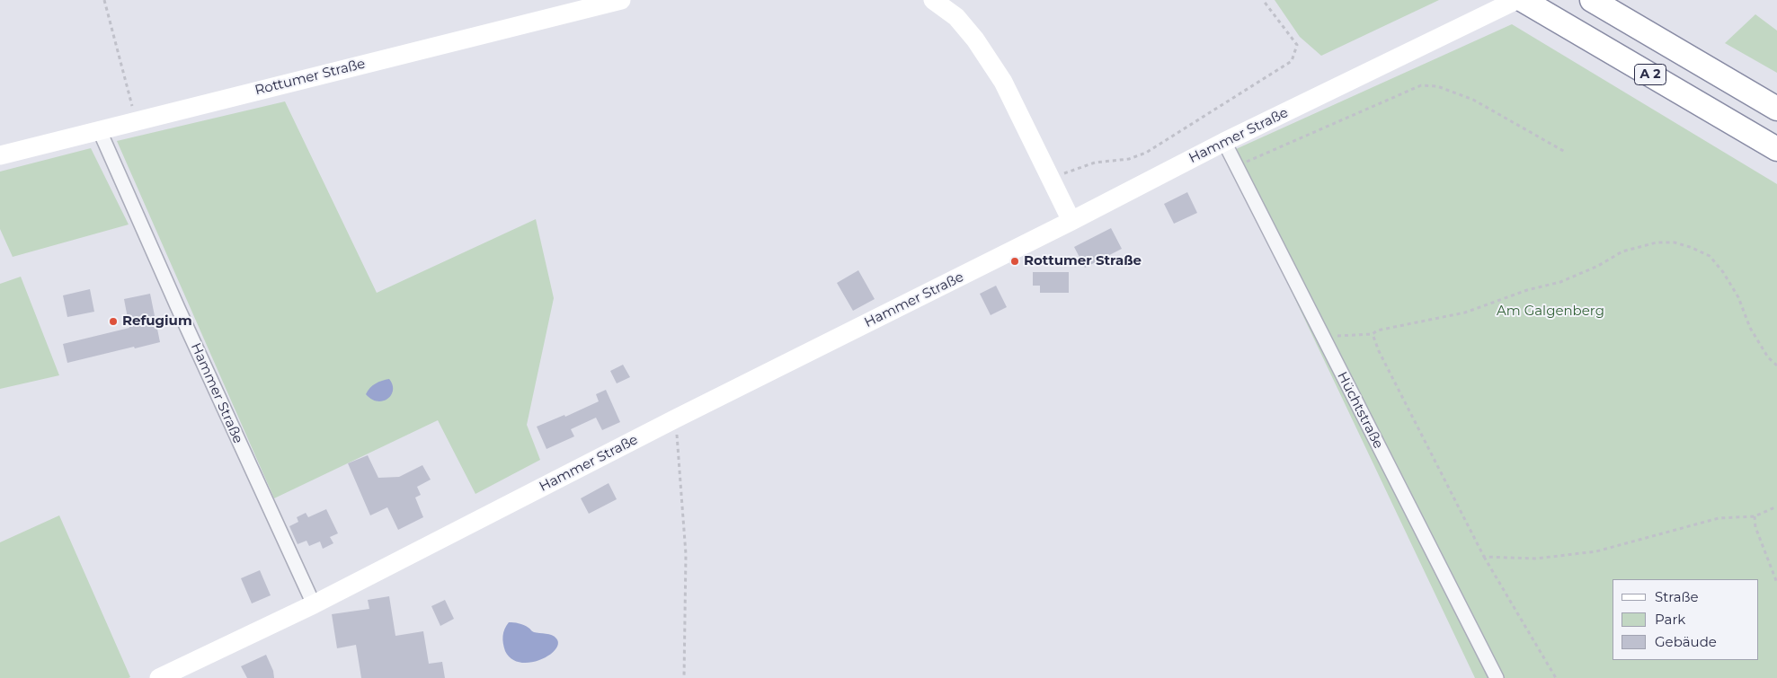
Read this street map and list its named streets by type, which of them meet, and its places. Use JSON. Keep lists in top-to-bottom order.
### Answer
{
  "streets": {
    "highway": ["A 2"],
    "main road": ["Rottumer Straße", "Hammer Straße"],
    "street": ["Hüchtstraße"]
  },
  "crossings": [
    ["Rottumer Straße", "Hammer Straße"],
    ["Hammer Straße", "Hüchtstraße"]
  ],
  "parks": ["Am Galgenberg"],
  "places": ["Rottumer Straße", "Refugium"],
  "legend": ["Straße", "Park", "Gebäude"]
}
